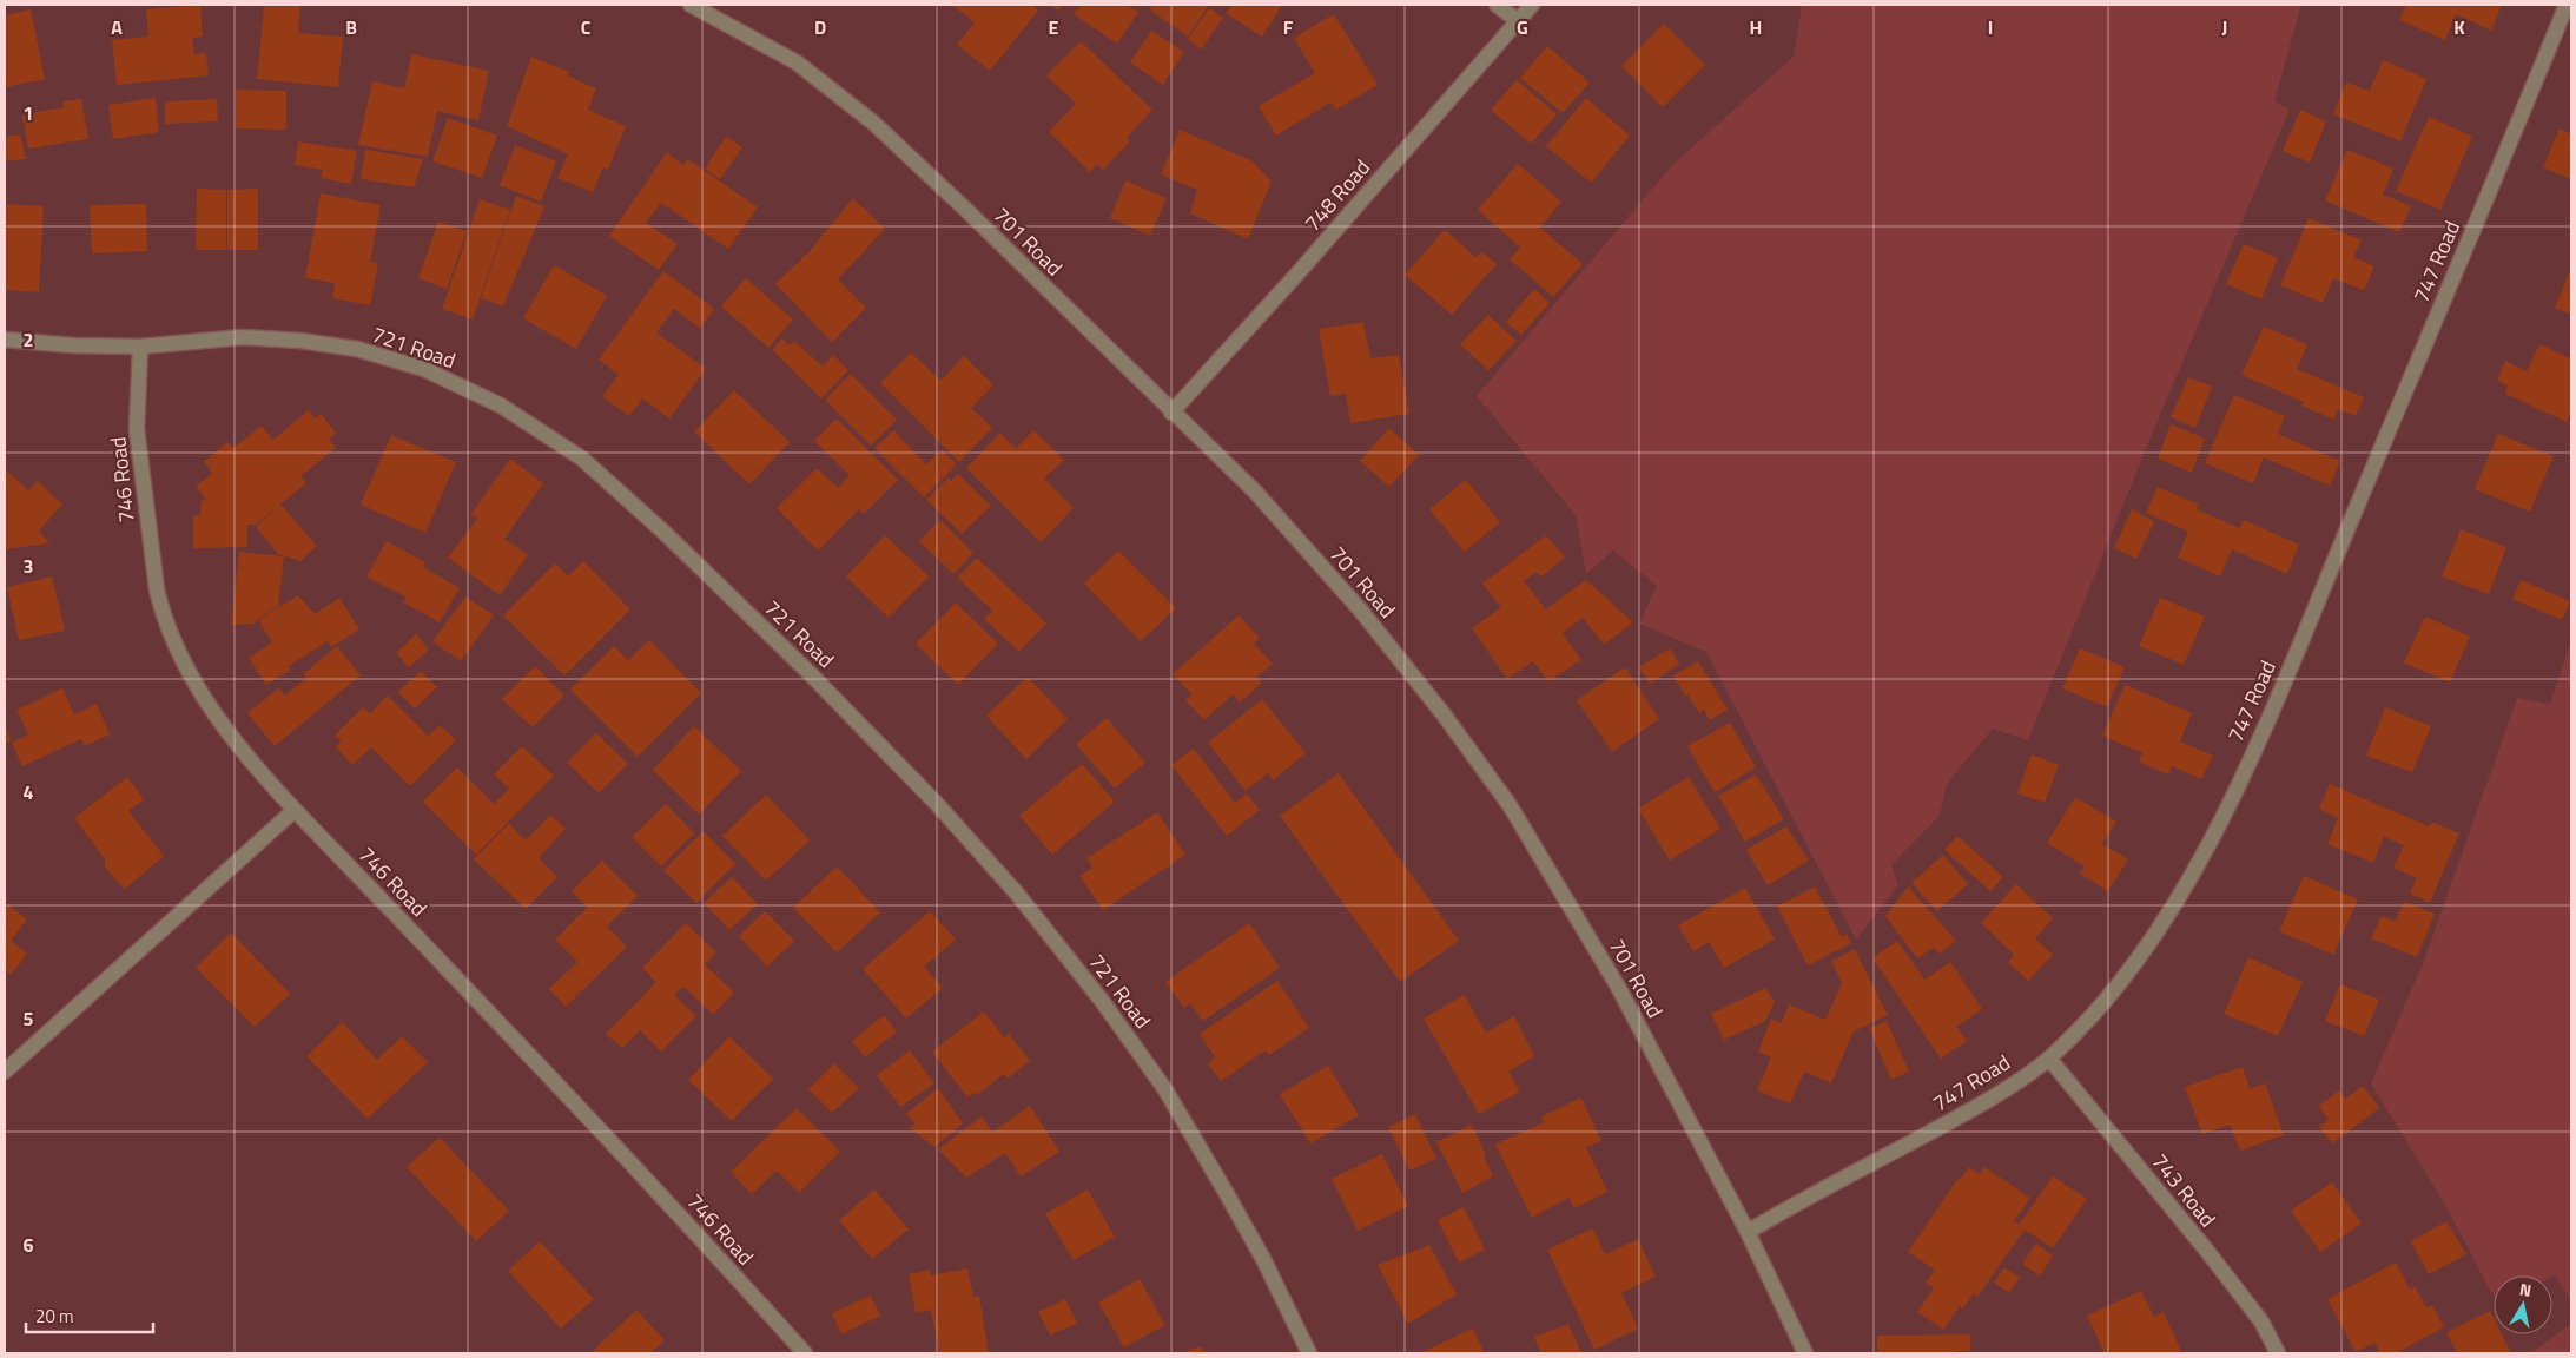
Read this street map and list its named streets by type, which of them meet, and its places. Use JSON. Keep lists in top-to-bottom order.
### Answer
{
  "streets": {
    "street": [
      "748 Road",
      "701 Road",
      "747 Road",
      "721 Road",
      "746 Road",
      "743 Road"
    ]
  },
  "crossings": [
    ["748 Road", "701 Road"],
    ["701 Road", "747 Road"],
    ["747 Road", "743 Road"],
    ["721 Road", "746 Road"]
  ],
  "scale_bar": "20 m",
  "north": "top",
  "grid": {
    "columns": [
      "A",
      "B",
      "C",
      "D",
      "E",
      "F",
      "G",
      "H",
      "I",
      "J",
      "K"
    ],
    "rows": [
      "1",
      "2",
      "3",
      "4",
      "5",
      "6"
    ]
  }
}
